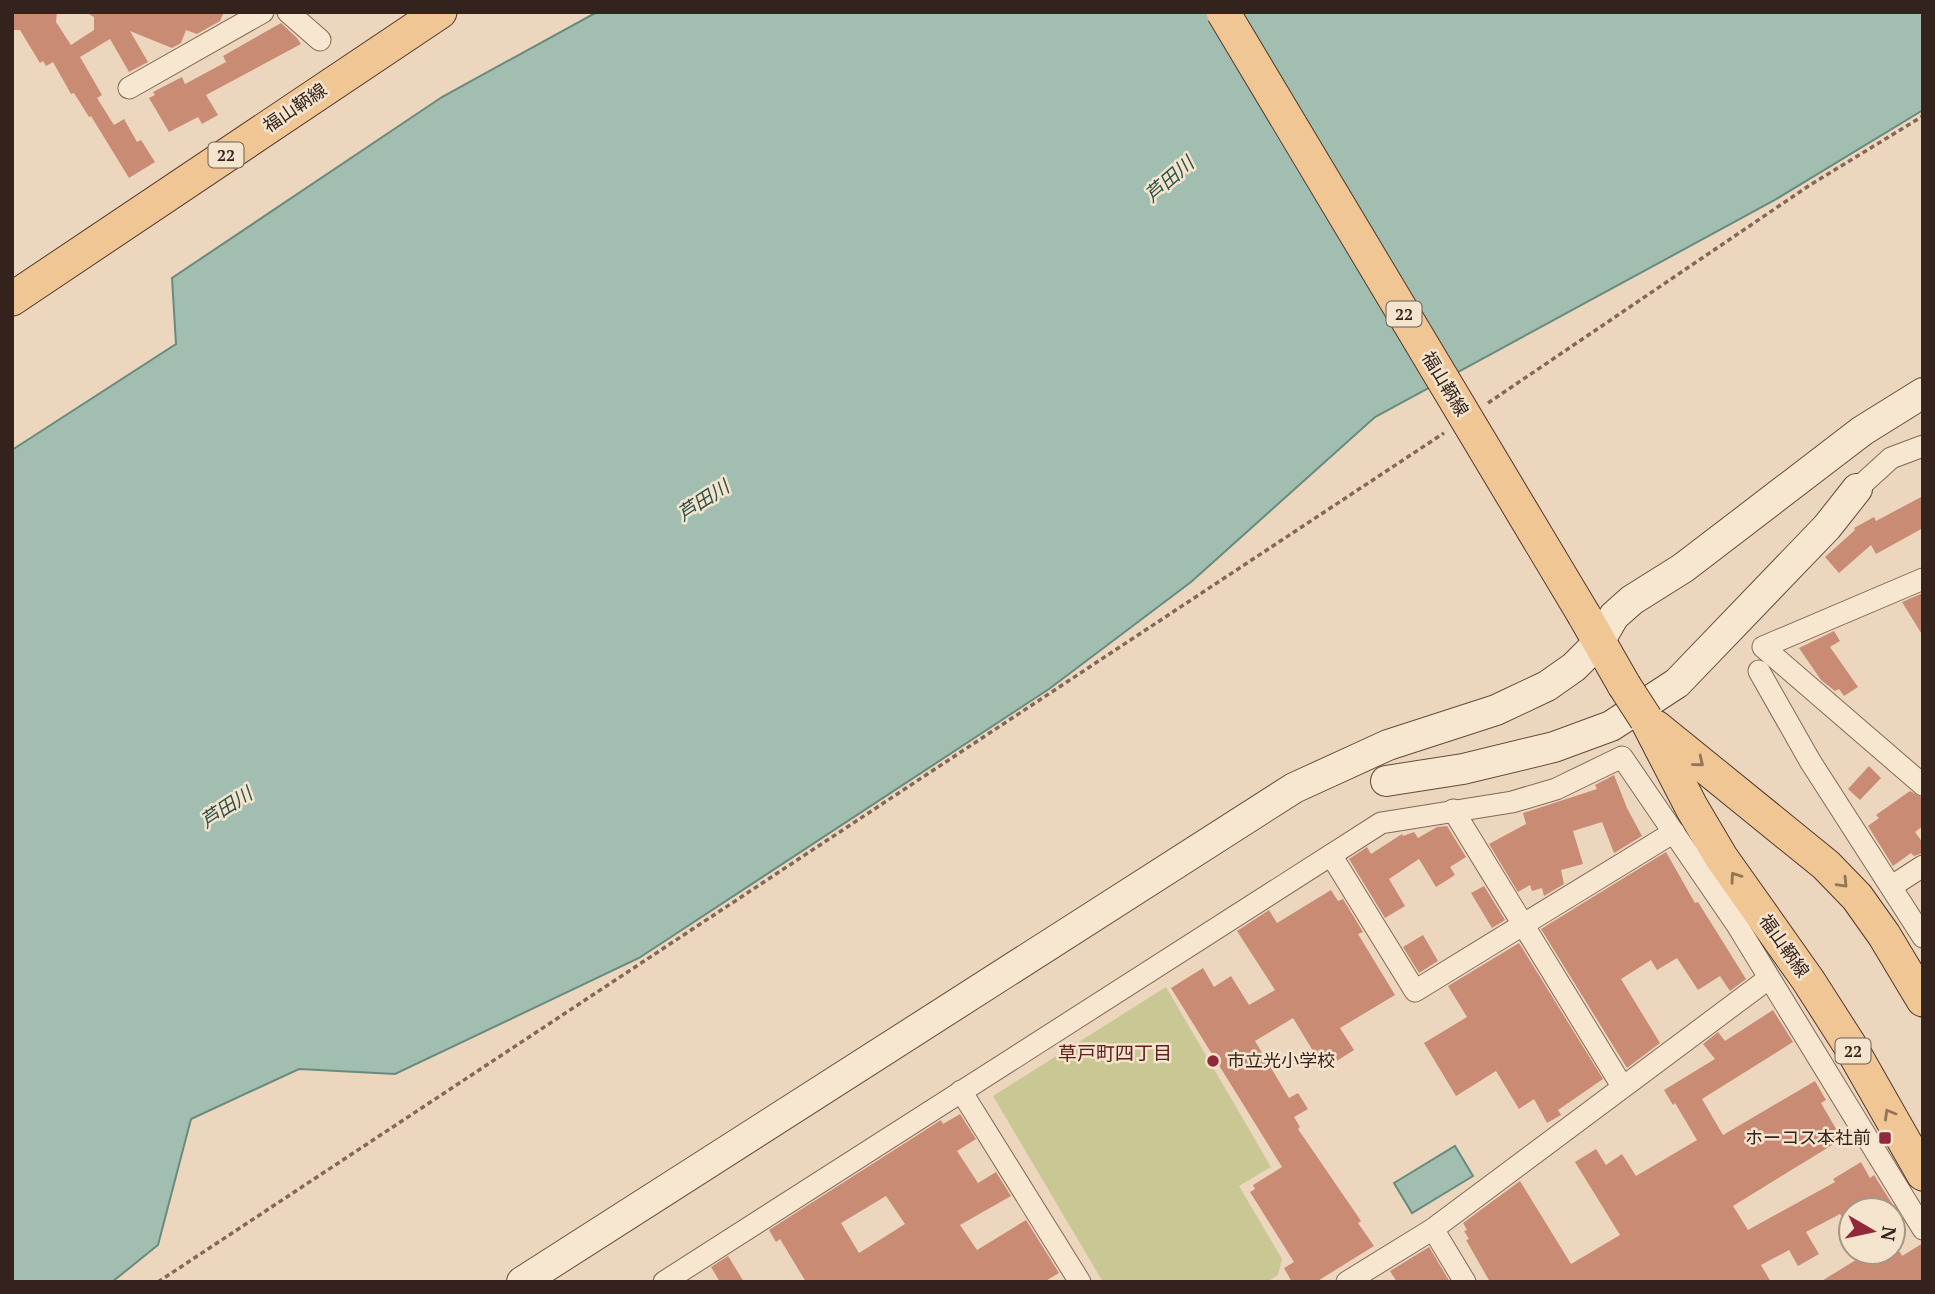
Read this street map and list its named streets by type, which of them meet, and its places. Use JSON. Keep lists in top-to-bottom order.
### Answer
{
  "streets": {
    "main road": ["福山鞆線", "22"]
  },
  "districts": ["草戸町四丁目"],
  "water": ["芦田川"],
  "places": {
    "other": ["市立光小学校"],
    "transit": ["ホーコス本社前"]
  },
  "north": "right"
}
